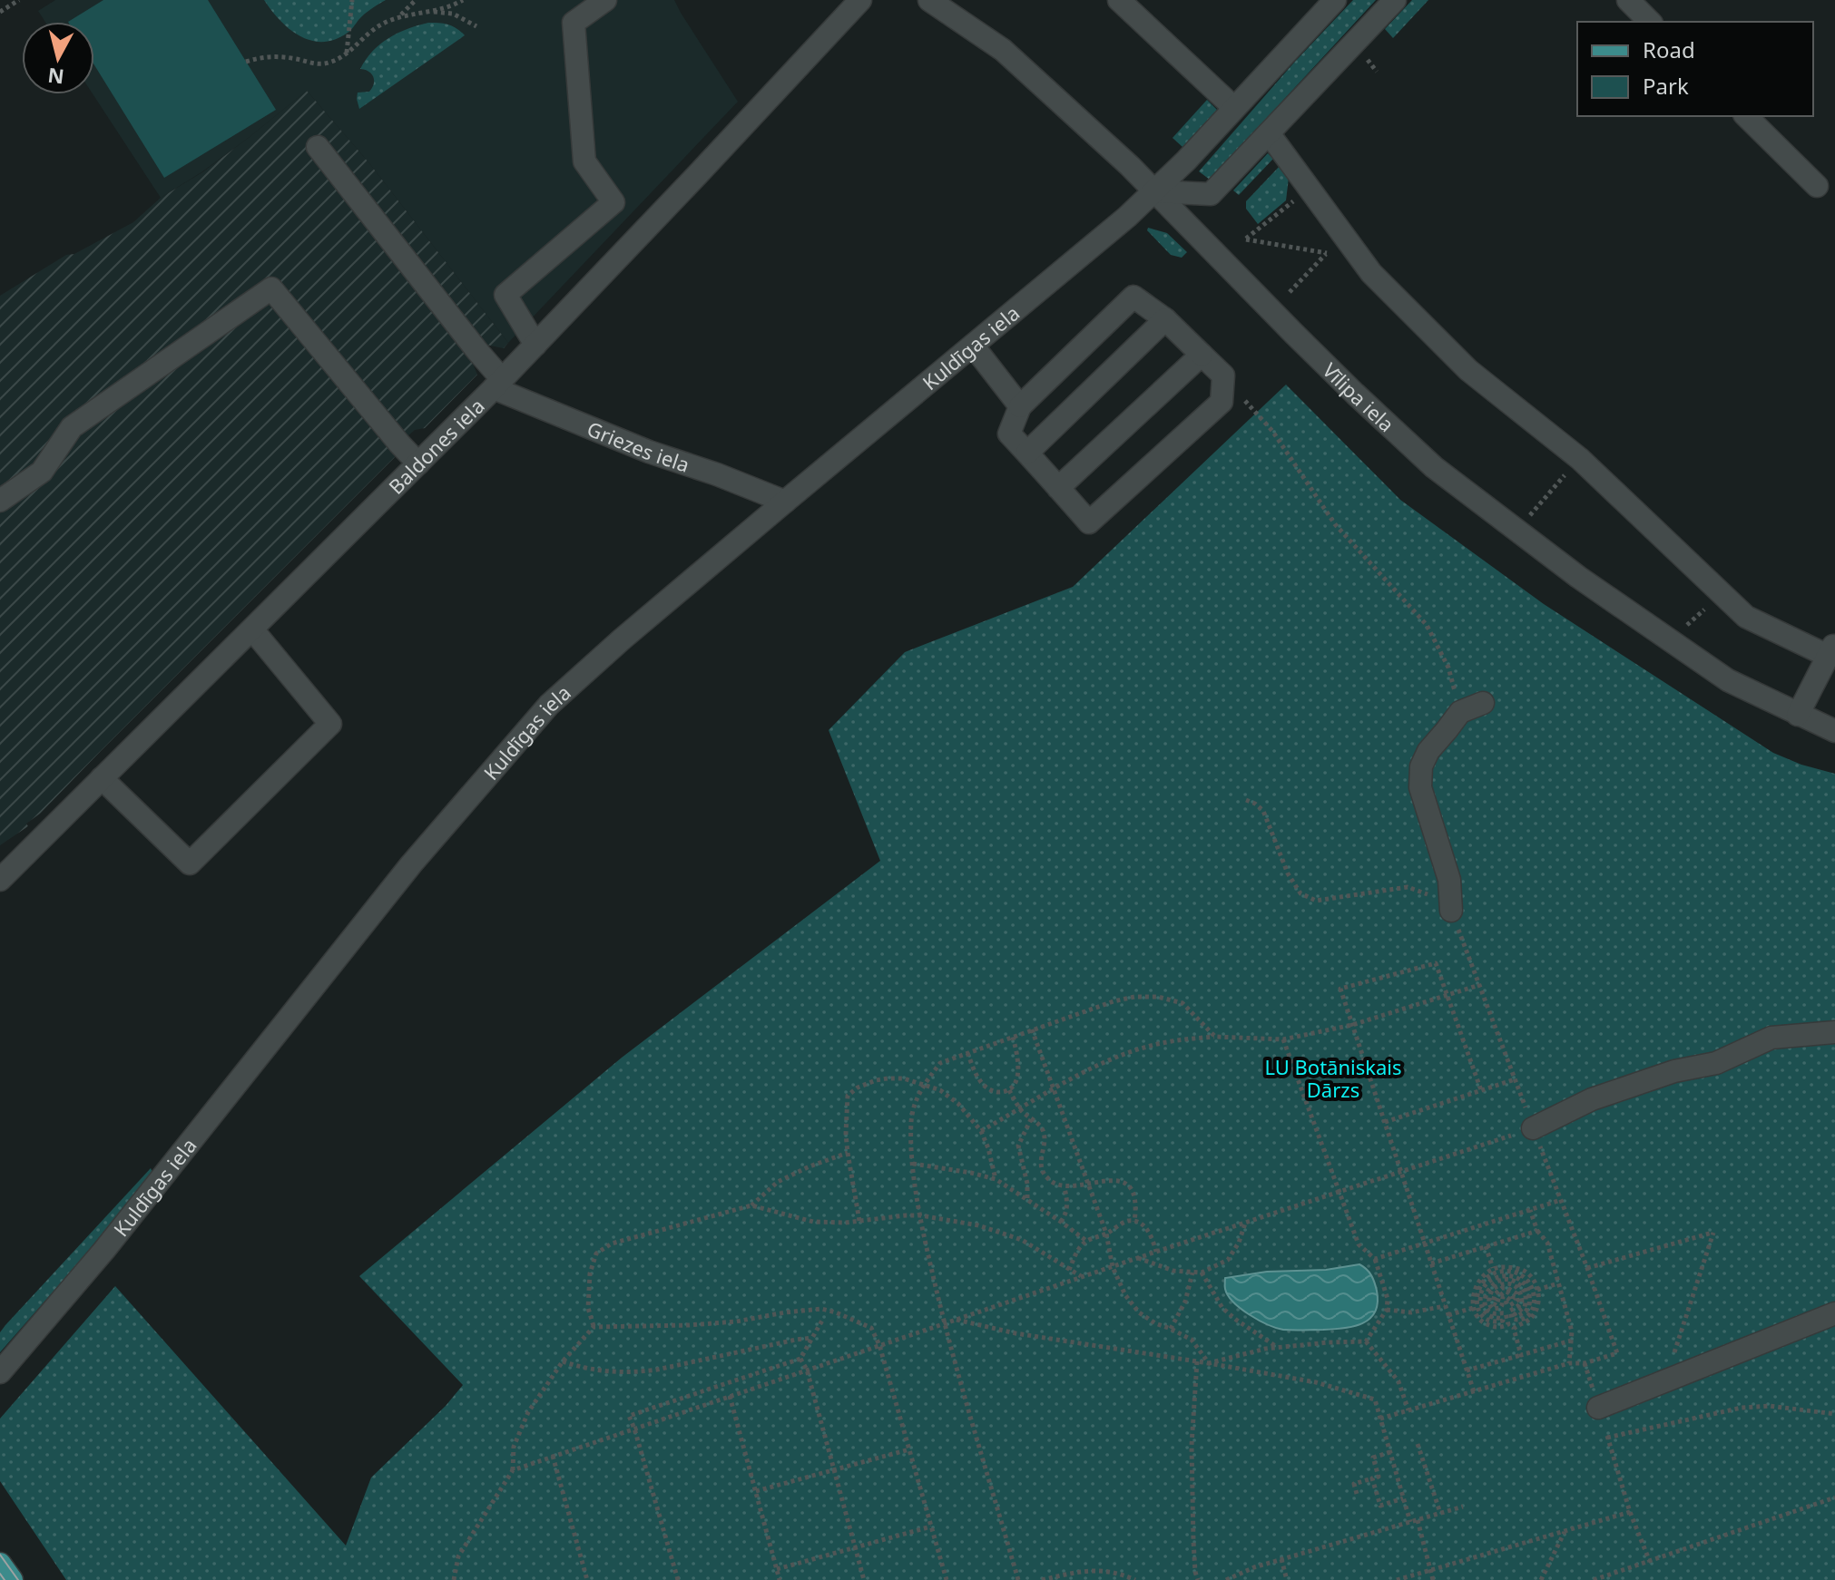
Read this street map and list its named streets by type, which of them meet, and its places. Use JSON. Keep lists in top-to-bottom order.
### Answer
{
  "streets": {
    "street": [
      "Kuldīgas iela",
      "Vīlipa iela",
      "Baldones iela",
      "Griezes iela"
    ]
  },
  "crossings": [
    ["Kuldīgas iela", "Vīlipa iela"],
    ["Kuldīgas iela", "Griezes iela"],
    ["Baldones iela", "Griezes iela"]
  ],
  "parks": ["LU Botāniskais Dārzs"],
  "legend": ["Road", "Park"],
  "north": "bottom"
}
